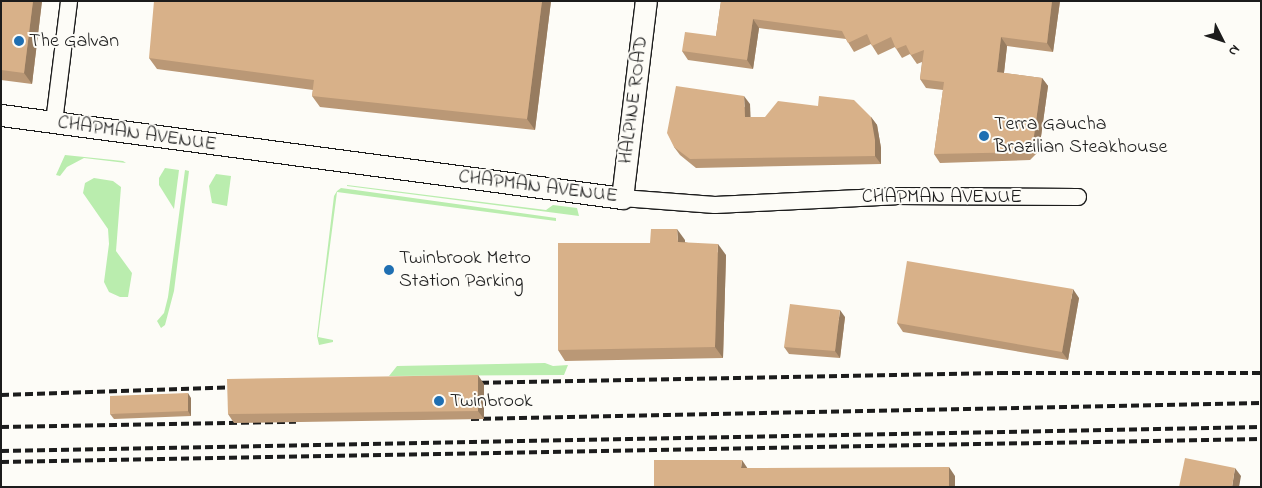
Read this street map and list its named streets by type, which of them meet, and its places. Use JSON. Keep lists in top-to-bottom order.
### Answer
{
  "streets": {
    "street": ["HALPINE ROAD", "CHAPMAN AVENUE"]
  },
  "crossings": [
    ["HALPINE ROAD", "CHAPMAN AVENUE"]
  ],
  "places": [
    "The Galvan",
    "Terra Gaucha Brazilian Steakhouse",
    "Twinbrook Metro Station Parking",
    "Twinbrook"
  ],
  "north": "bottom right"
}
